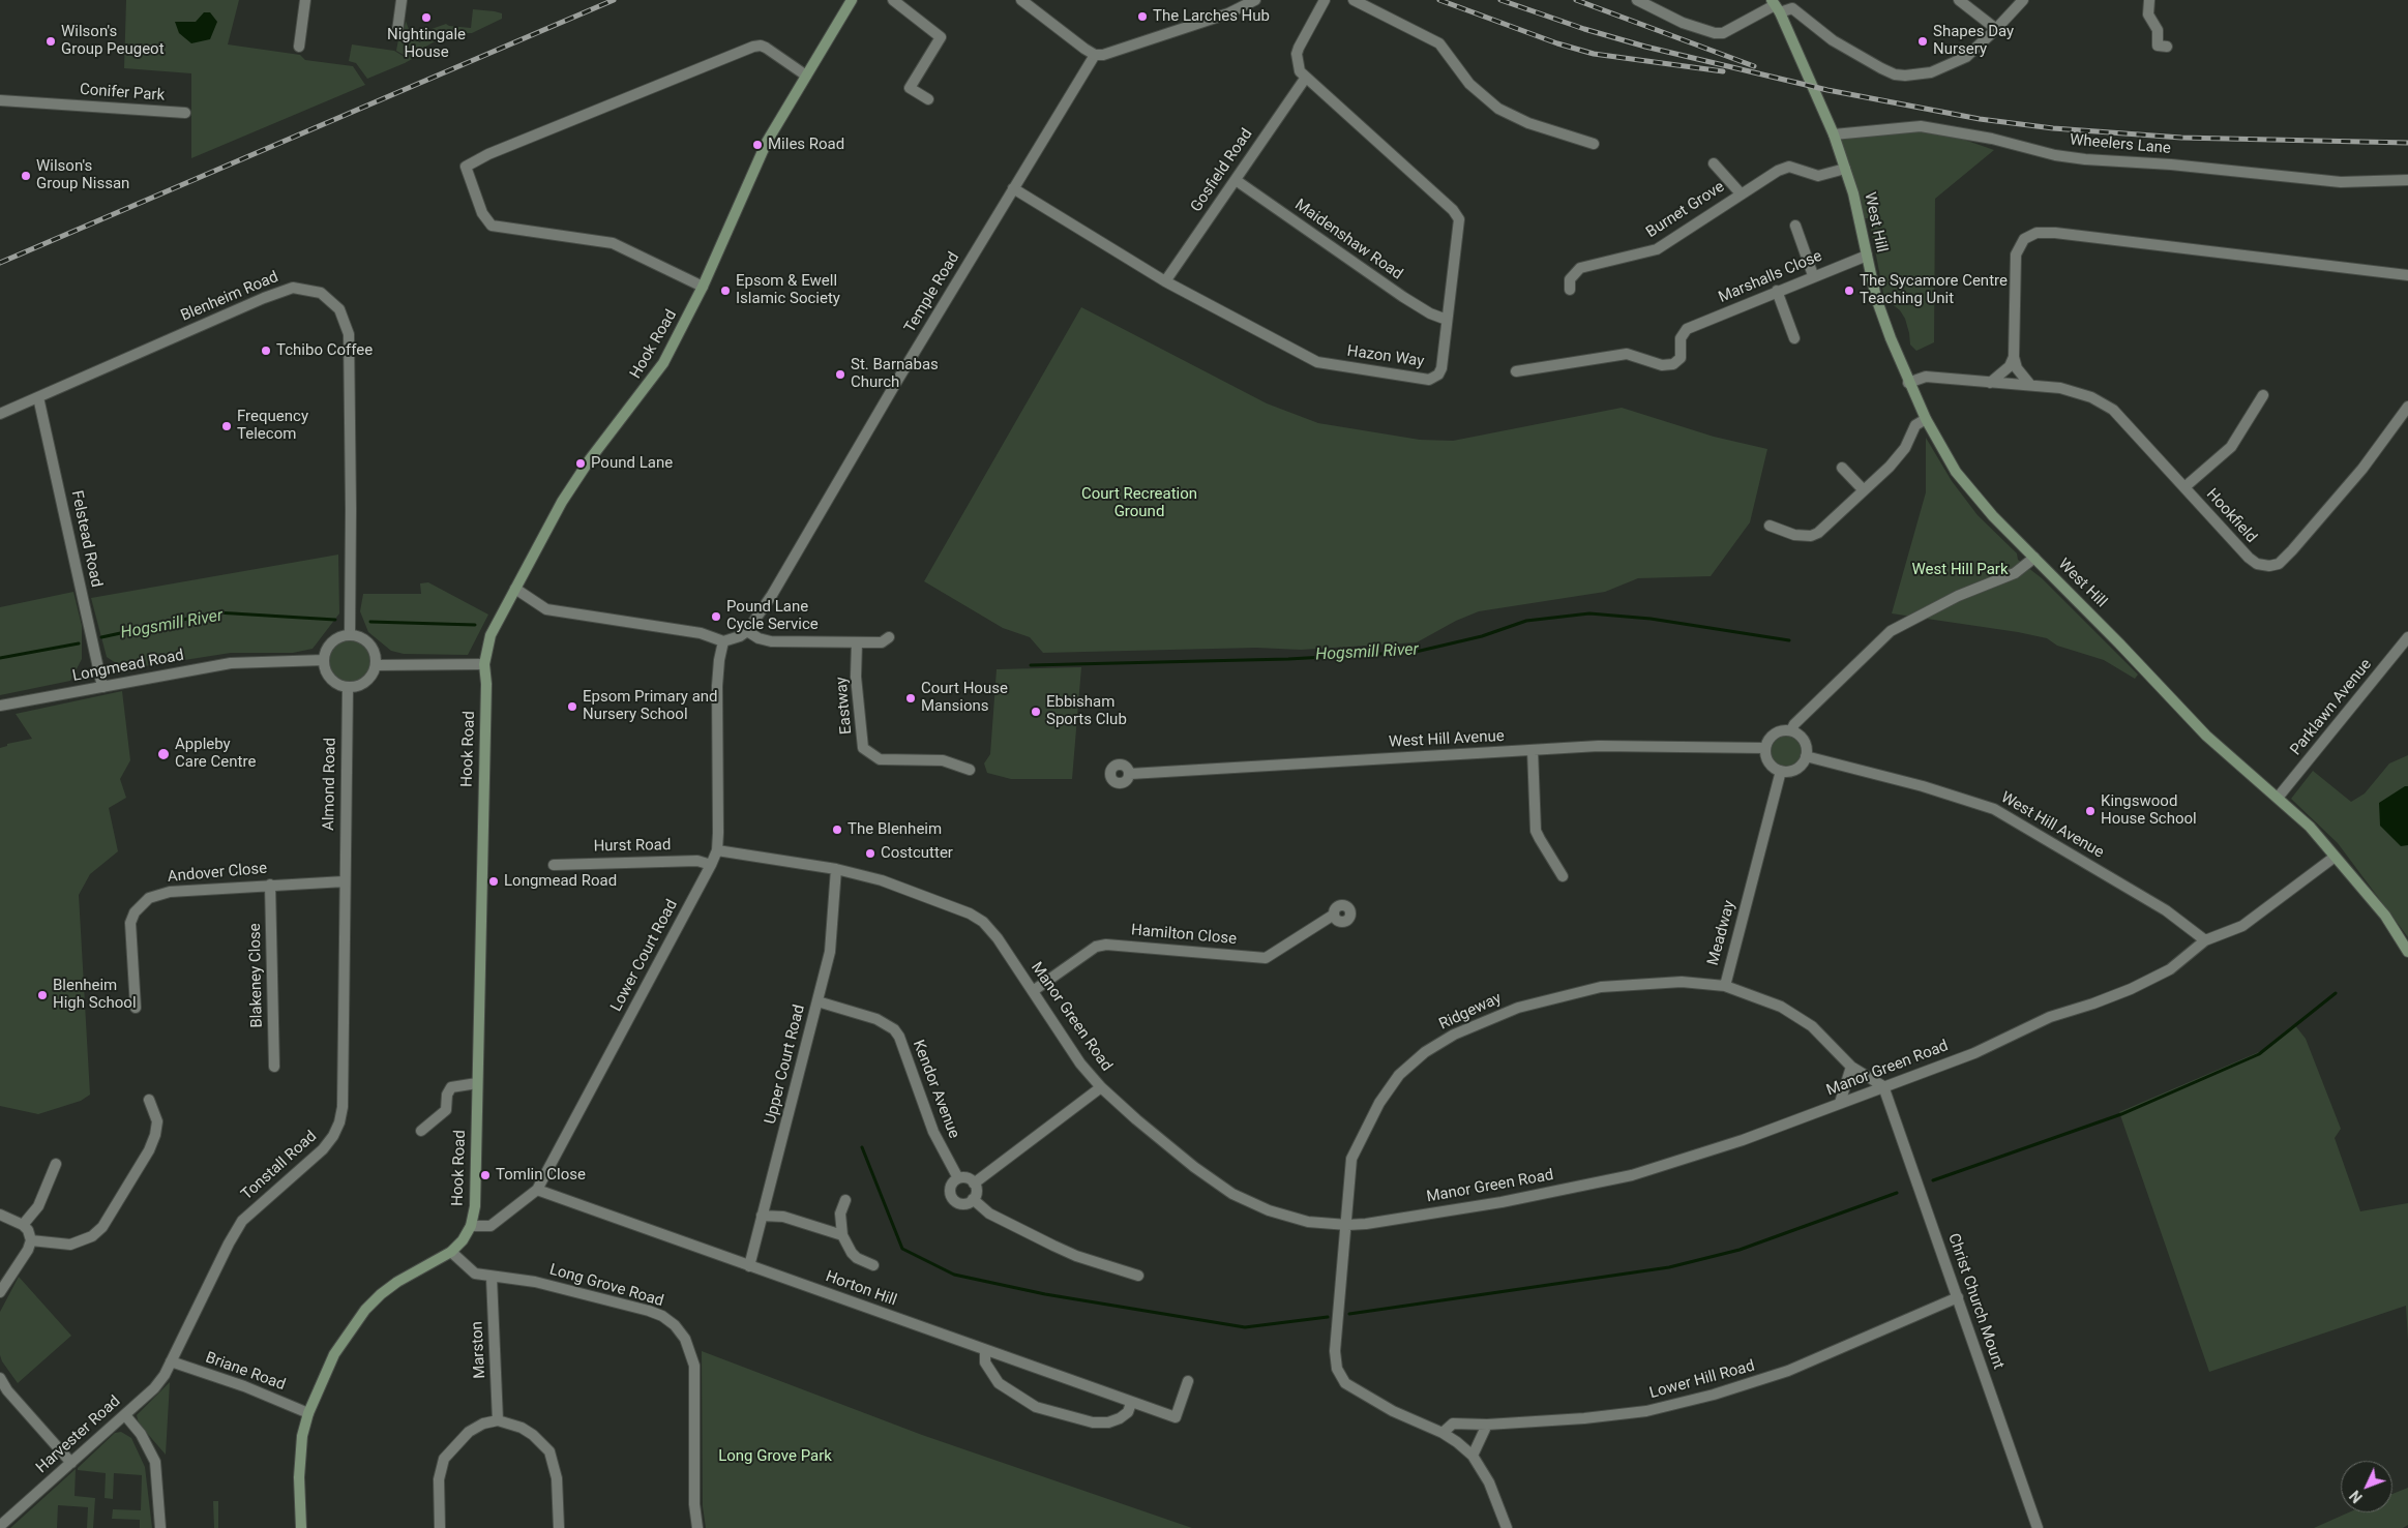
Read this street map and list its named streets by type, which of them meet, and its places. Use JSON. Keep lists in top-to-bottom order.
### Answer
{
  "streets": {
    "main road": ["West Hill", "Hook Road"],
    "street": [
      "Conifer Park",
      "Wheelers Lane",
      "Gosfield Road",
      "Burnet Grove",
      "Maidenshaw Road",
      "Marshalls Close",
      "Temple Road",
      "Blenheim Road",
      "Hazon Way",
      "Hookfield",
      "Felstead Road",
      "Longmead Road",
      "Eastway",
      "Parklawn Avenue",
      "West Hill Avenue",
      "Almond Road",
      "Hurst Road",
      "Andover Close",
      "Meadway",
      "Hamilton Close",
      "Lower Court Road",
      "Blakeney Close",
      "Ridgeway",
      "Manor Green Road",
      "Upper Court Road",
      "Kendor Avenue",
      "Tonstall Road",
      "Long Grove Road",
      "Horton Hill",
      "Christ Church Mount",
      "Marston",
      "Briane Road",
      "Lower Hill Road",
      "Harvester Road"
    ]
  },
  "crossings": [
    ["Wheelers Lane", "West Hill"],
    ["Gosfield Road", "Maidenshaw Road"],
    ["Gosfield Road", "Hazon Way"],
    ["West Hill", "Marshalls Close"],
    ["West Hill", "Hookfield"],
    ["West Hill", "Parklawn Avenue"],
    ["West Hill", "Manor Green Road"],
    ["Maidenshaw Road", "Hazon Way"],
    ["Temple Road", "Hazon Way"],
    ["Blenheim Road", "Felstead Road"],
    ["Blenheim Road", "Longmead Road"],
    ["Blenheim Road", "Almond Road"],
    ["Hook Road", "Lower Court Road"],
    ["Hook Road", "Long Grove Road"],
    ["Hook Road", "Briane Road"],
    ["Felstead Road", "Longmead Road"],
    ["Longmead Road", "Almond Road"],
    ["West Hill Avenue", "Meadway"],
    ["West Hill Avenue", "Manor Green Road"],
    ["Almond Road", "Andover Close"],
    ["Almond Road", "Tonstall Road"],
    ["Hurst Road", "Lower Court Road"],
    ["Andover Close", "Blakeney Close"],
    ["Andover Close", "Tonstall Road"],
    ["Meadway", "Ridgeway"],
    ["Meadway", "Manor Green Road"],
    ["Meadway", "Christ Church Mount"],
    ["Hamilton Close", "Manor Green Road"],
    ["Lower Court Road", "Manor Green Road"],
    ["Lower Court Road", "Horton Hill"],
    ["Ridgeway", "Manor Green Road"],
    ["Manor Green Road", "Upper Court Road"],
    ["Manor Green Road", "Christ Church Mount"],
    ["Upper Court Road", "Kendor Avenue"],
    ["Upper Court Road", "Horton Hill"],
    ["Tonstall Road", "Briane Road"],
    ["Tonstall Road", "Harvester Road"],
    ["Long Grove Road", "Marston"],
    ["Christ Church Mount", "Lower Hill Road"],
    ["Briane Road", "Harvester Road"]
  ],
  "water": ["Hogsmill River"],
  "parks": ["Court Recreation Ground", "West Hill Park", "Long Grove Park"],
  "places": [
    "The Larches Hub",
    "Nightingale House",
    "Wilson's Group Peugeot",
    "Shapes Day Nursery",
    "Miles Road",
    "Wilson's Group Nissan",
    "Epsom & Ewell Islamic Society",
    "The Sycamore Centre Teaching Unit",
    "Tchibo Coffee",
    "St. Barnabas Church",
    "Frequency Telecom",
    "Pound Lane",
    "Pound Lane Cycle Service",
    "Court House Mansions",
    "Epsom Primary and Nursery School",
    "Ebbisham Sports Club",
    "Appleby Care Centre",
    "Kingswood House School",
    "The Blenheim",
    "Costcutter",
    "Longmead Road",
    "Blenheim High School",
    "Tomlin Close"
  ],
  "north": "bottom left"
}
